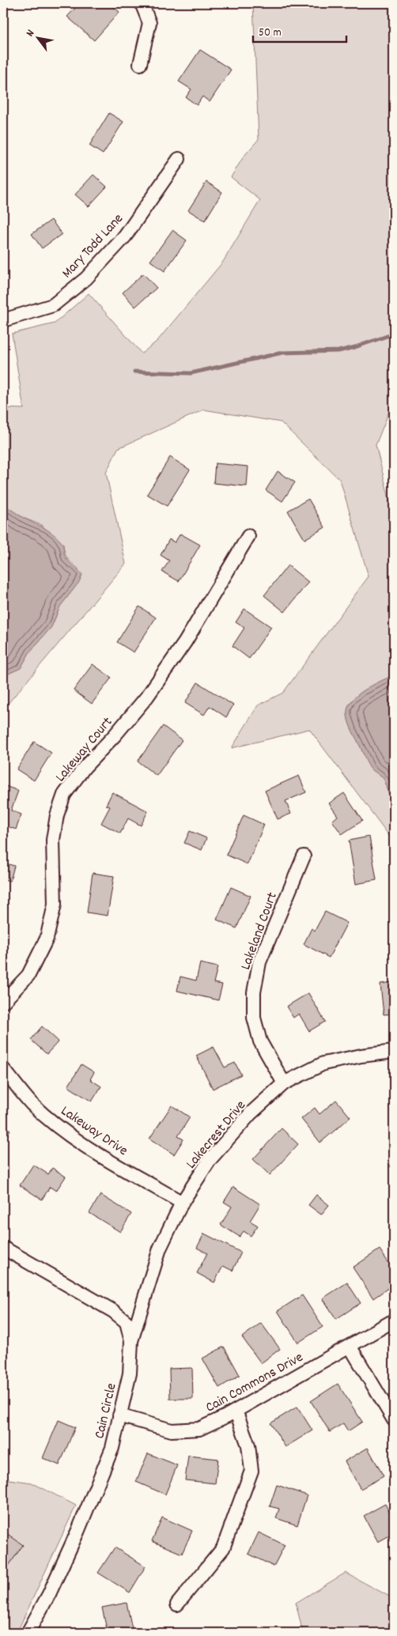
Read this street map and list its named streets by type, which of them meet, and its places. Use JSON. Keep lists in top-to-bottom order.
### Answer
{
  "streets": {
    "street": [
      "Mary Todd Lane",
      "Lakeway Court",
      "Lakeland Court",
      "Lakeway Drive",
      "Lakecrest Drive",
      "Cain Commons Drive",
      "Cain Circle"
    ]
  },
  "crossings": [
    ["Lakeland Court", "Lakecrest Drive"],
    ["Lakeway Drive", "Lakecrest Drive"],
    ["Lakecrest Drive", "Cain Circle"],
    ["Cain Commons Drive", "Cain Circle"]
  ],
  "scale_bar": "50 m",
  "north": "top left"
}
